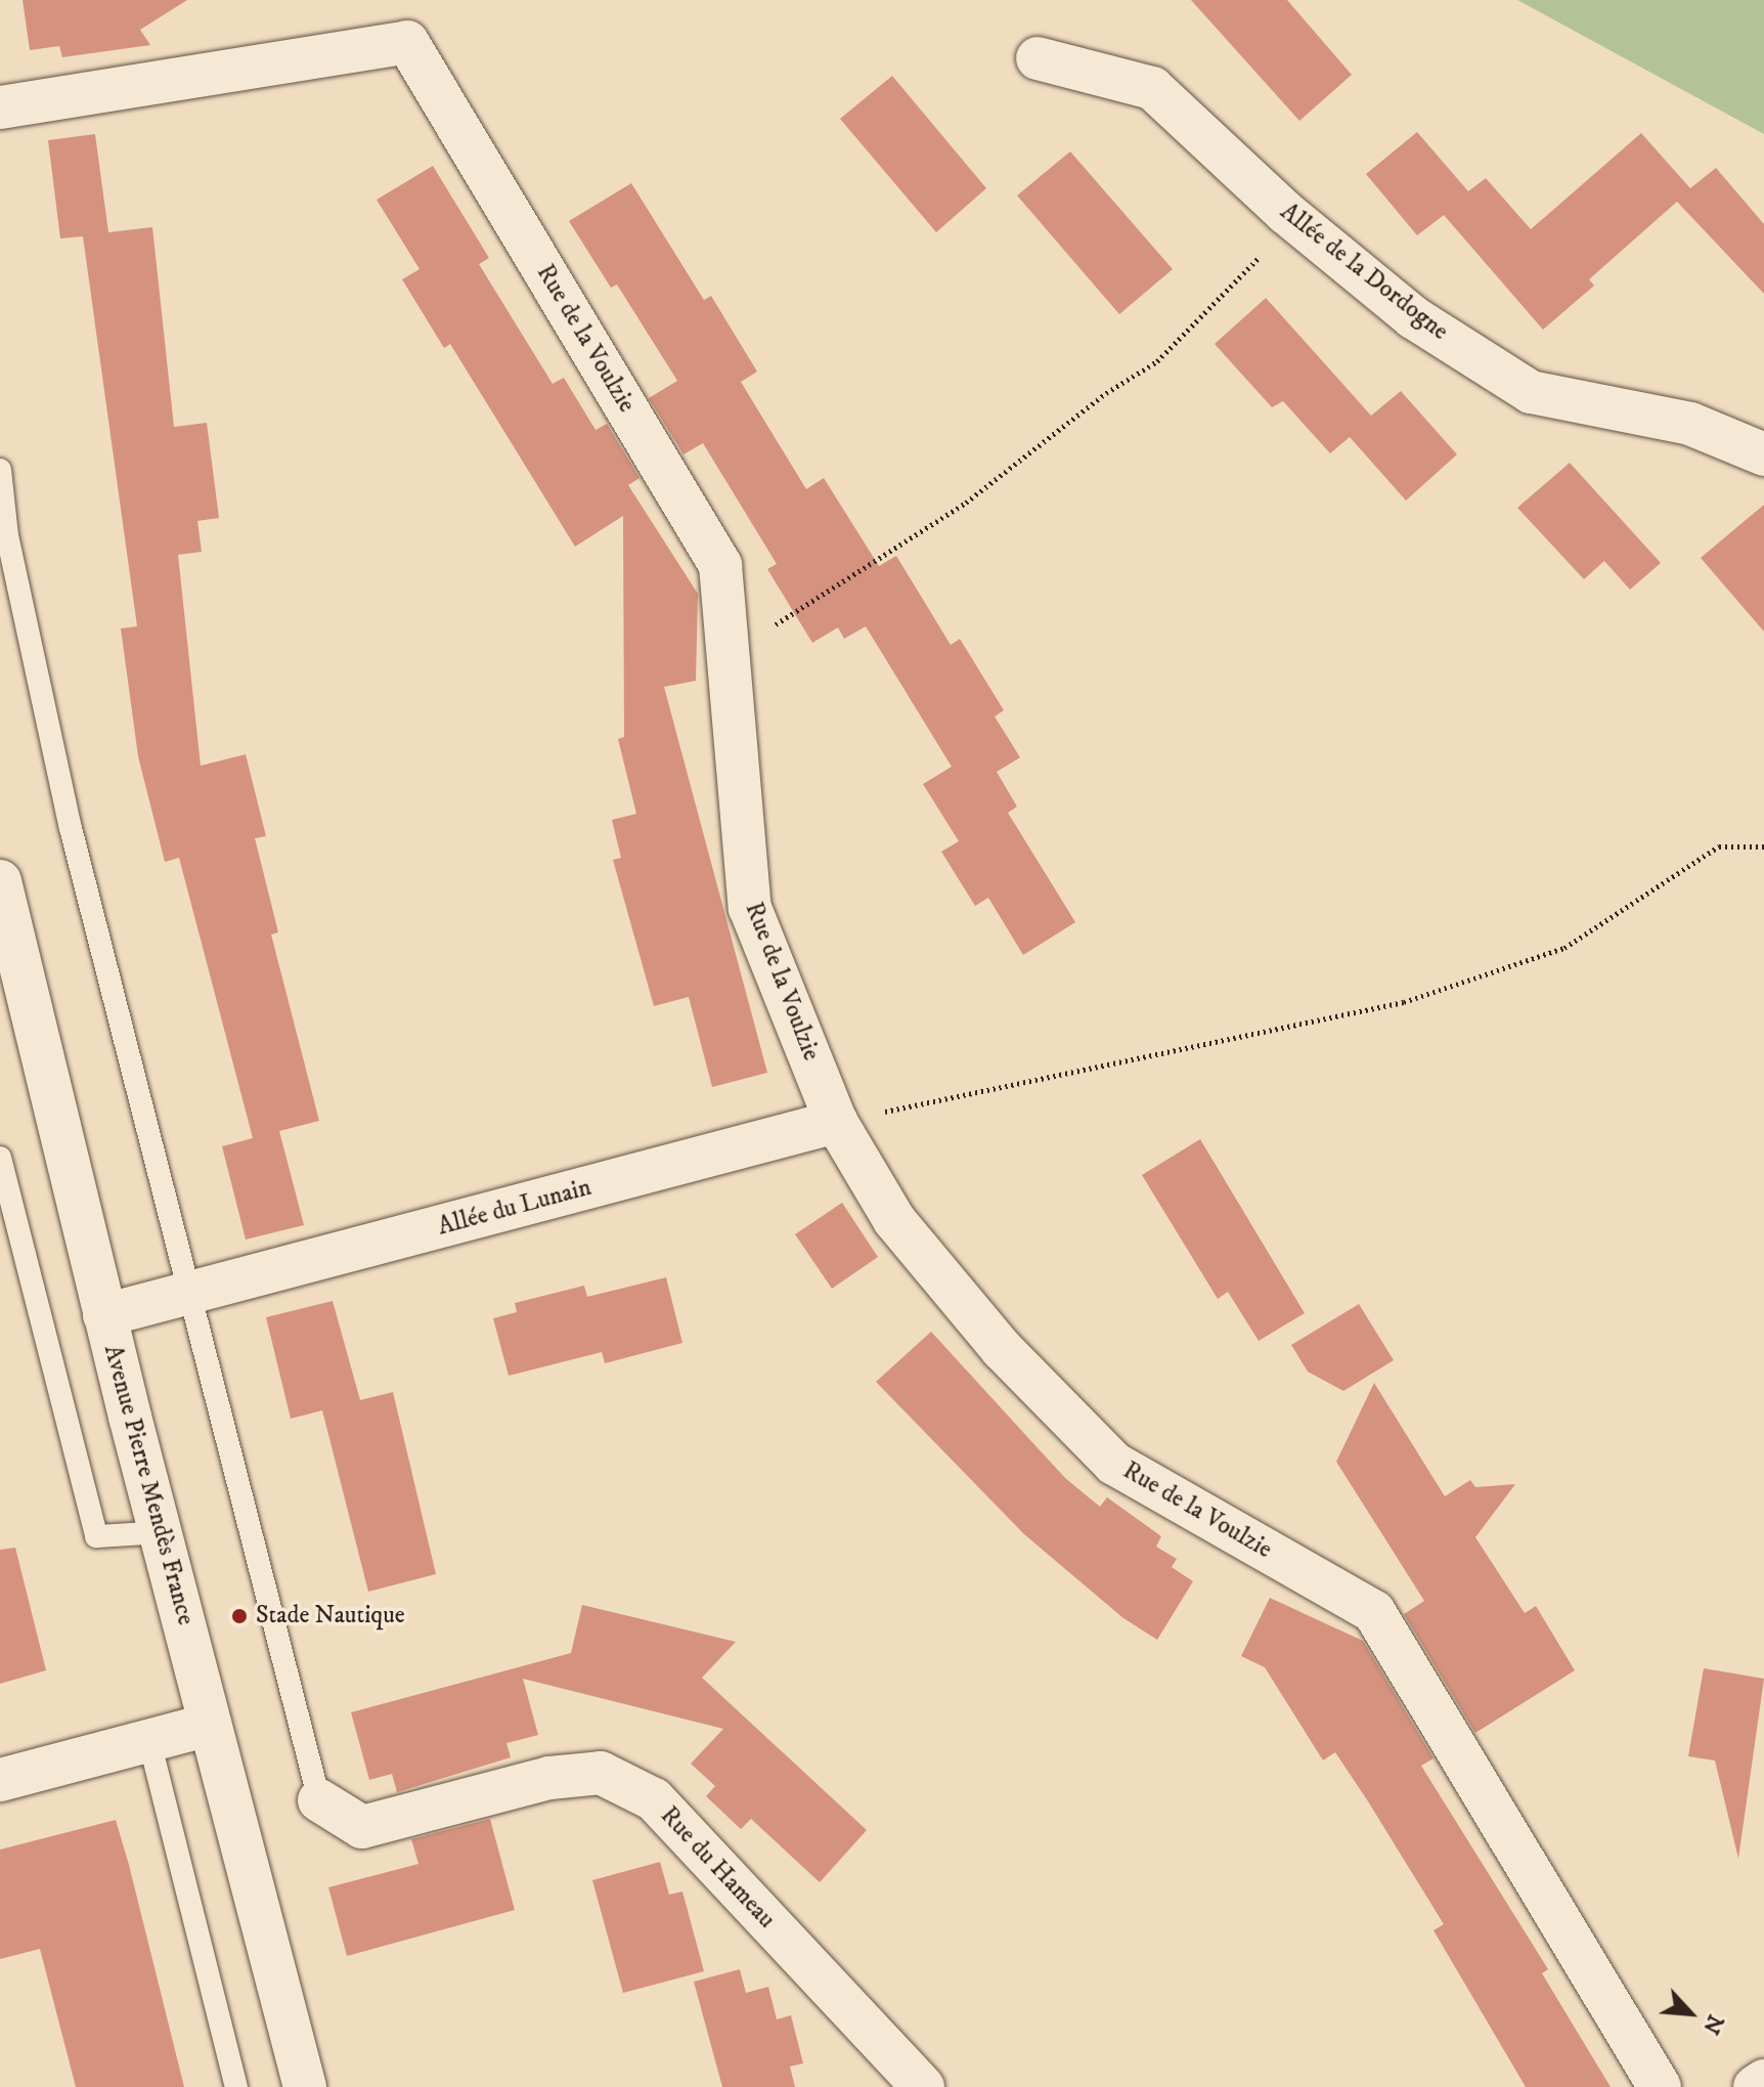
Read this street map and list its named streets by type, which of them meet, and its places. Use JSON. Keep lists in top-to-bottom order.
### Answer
{
  "streets": {
    "street": [
      "Allée de la Dordogne",
      "Rue de la Voulzie",
      "Allée du Lunain",
      "Avenue Pierre Mendès France",
      "Rue du Hameau"
    ]
  },
  "crossings": [
    ["Rue de la Voulzie", "Allée du Lunain"],
    ["Allée du Lunain", "Avenue Pierre Mendès France"]
  ],
  "places": ["Stade Nautique"],
  "north": "bottom right"
}
